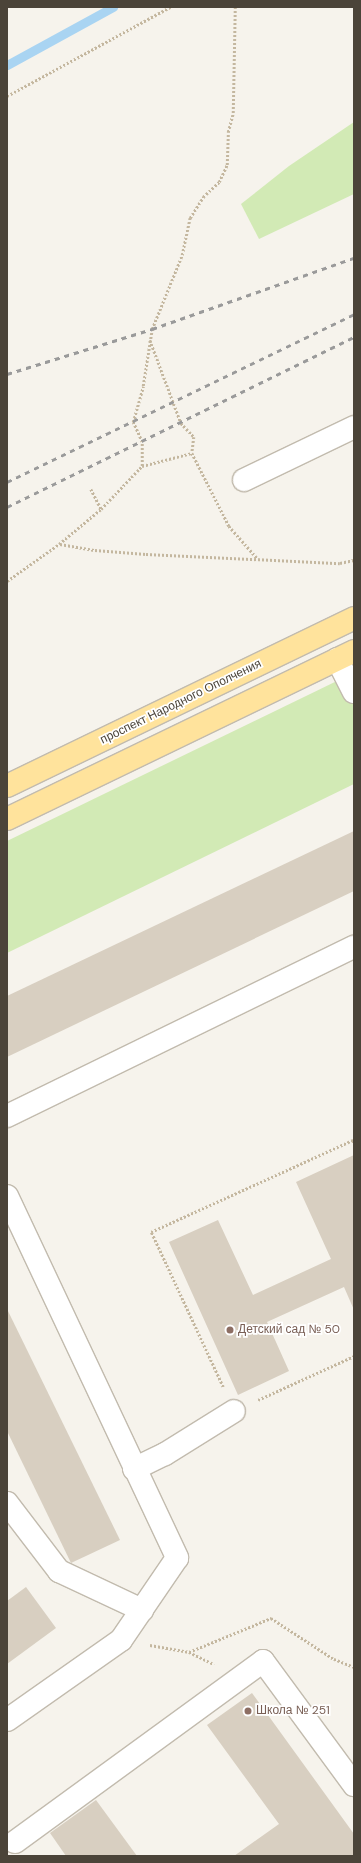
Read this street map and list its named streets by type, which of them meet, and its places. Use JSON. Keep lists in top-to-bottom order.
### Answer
{
  "streets": {
    "main road": ["проспект Народного Ополчения"]
  },
  "places": ["Детский сад № 50", "Школа № 251"]
}
